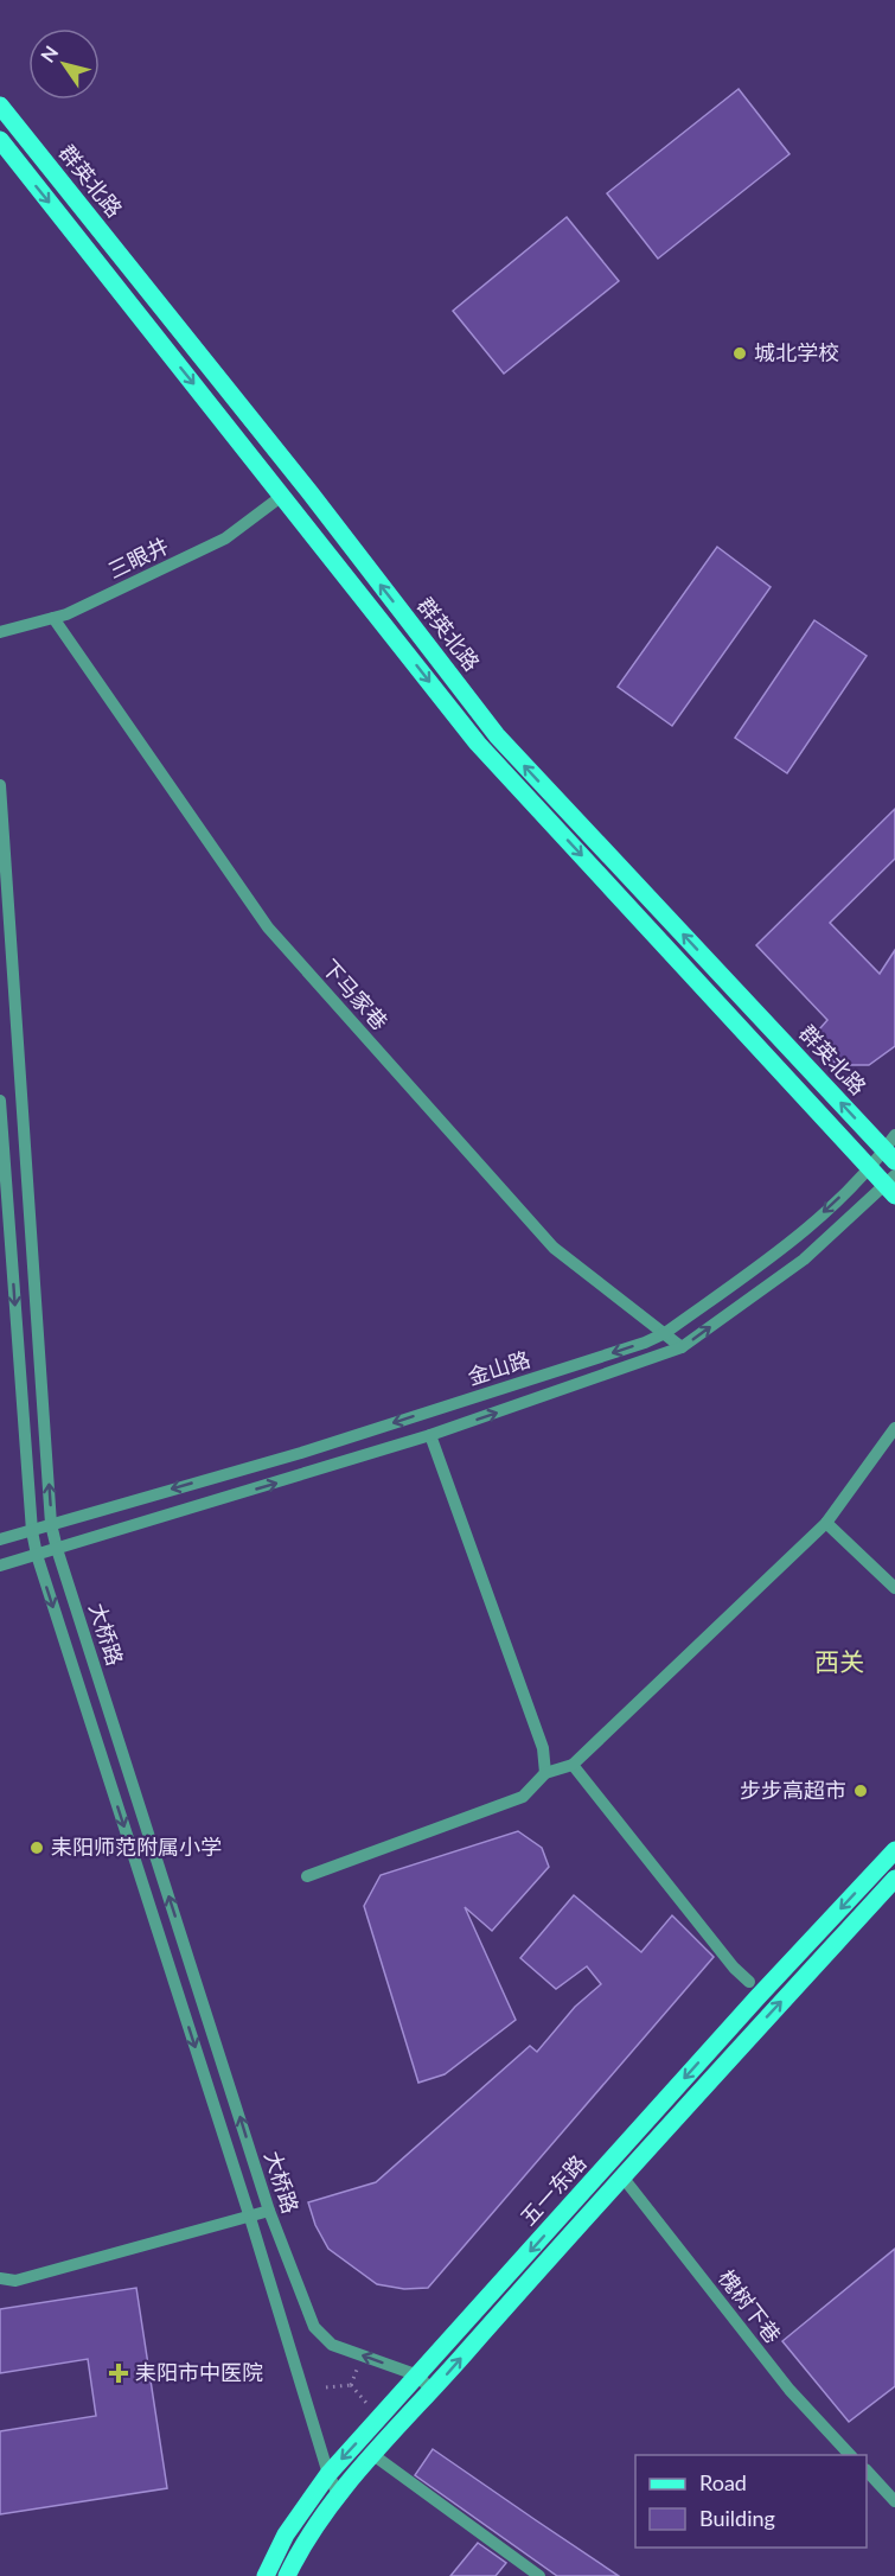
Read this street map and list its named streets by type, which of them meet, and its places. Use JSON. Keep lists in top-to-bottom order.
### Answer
{
  "streets": {
    "main road": ["群英北路", "五一东路"],
    "street": [
      "三眼井",
      "下马家巷",
      "金山路",
      "大桥路",
      "槐树下巷"
    ]
  },
  "crossings": [
    ["群英北路", "三眼井"],
    ["群英北路", "金山路"],
    ["三眼井", "下马家巷"],
    ["下马家巷", "金山路"],
    ["金山路", "大桥路"],
    ["大桥路", "五一东路"],
    ["五一东路", "槐树下巷"]
  ],
  "districts": ["西关"],
  "places": {
    "other": ["城北学校", "步步高超市", "耒阳师范附属小学"],
    "health": ["耒阳市中医院"]
  },
  "legend": ["Road", "Building"],
  "north": "top left"
}
